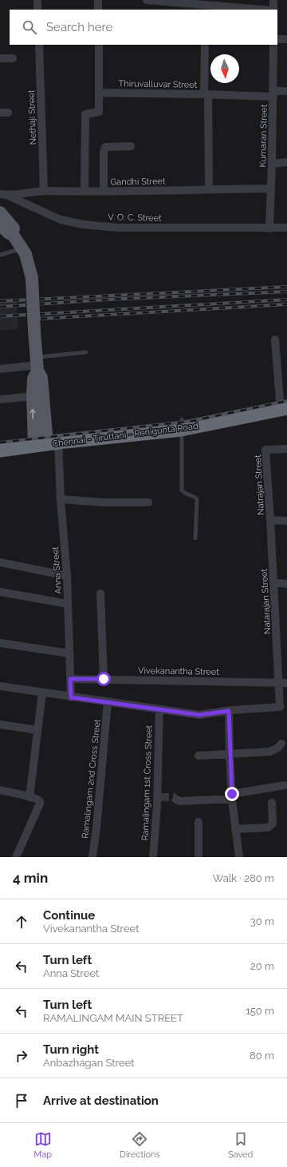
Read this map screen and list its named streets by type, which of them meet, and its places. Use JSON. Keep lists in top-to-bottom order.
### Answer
{
  "streets": {
    "highway": ["Chennai - Tiruttani - Renigunta Road"],
    "street": [
      "Thiruvalluvar Street",
      "Nethaji Street",
      "Kumaran Street",
      "Gandhi Street",
      "V. O. C. Street",
      "Natrajan Street",
      "Anna Street",
      "Natarajan Street",
      "Vivekanantha Street",
      "Ramalingam 2nd Cross Street",
      "Ramalingam 1st Cross Street"
    ]
  },
  "crossings": [
    ["Thiruvalluvar Street", "Kumaran Street"],
    ["Nethaji Street", "Gandhi Street"],
    ["Kumaran Street", "Gandhi Street"],
    ["Kumaran Street", "V. O. C. Street"],
    ["Gandhi Street", "V. O. C. Street"],
    ["Chennai - Tiruttani - Renigunta Road", "Anna Street"],
    ["Natrajan Street", "Natarajan Street"],
    ["Anna Street", "Vivekanantha Street"],
    ["Natarajan Street", "Vivekanantha Street"]
  ],
  "north": "bottom",
  "page": {
    "search": "Search here",
    "heading": ["4 min", "Walk · 280 m"],
    "list": [
      ["Continue", "Vivekanantha Street", "30 m"],
      ["Turn left", "Anna Street", "20 m"],
      ["Turn left", "RAMALINGAM MAIN STREET", "150 m"],
      ["Turn right", "Anbazhagan Street", "80 m"],
      "Arrive at destination"
    ],
    "nav": ["Map", "Directions", "Saved"]
  }
}
